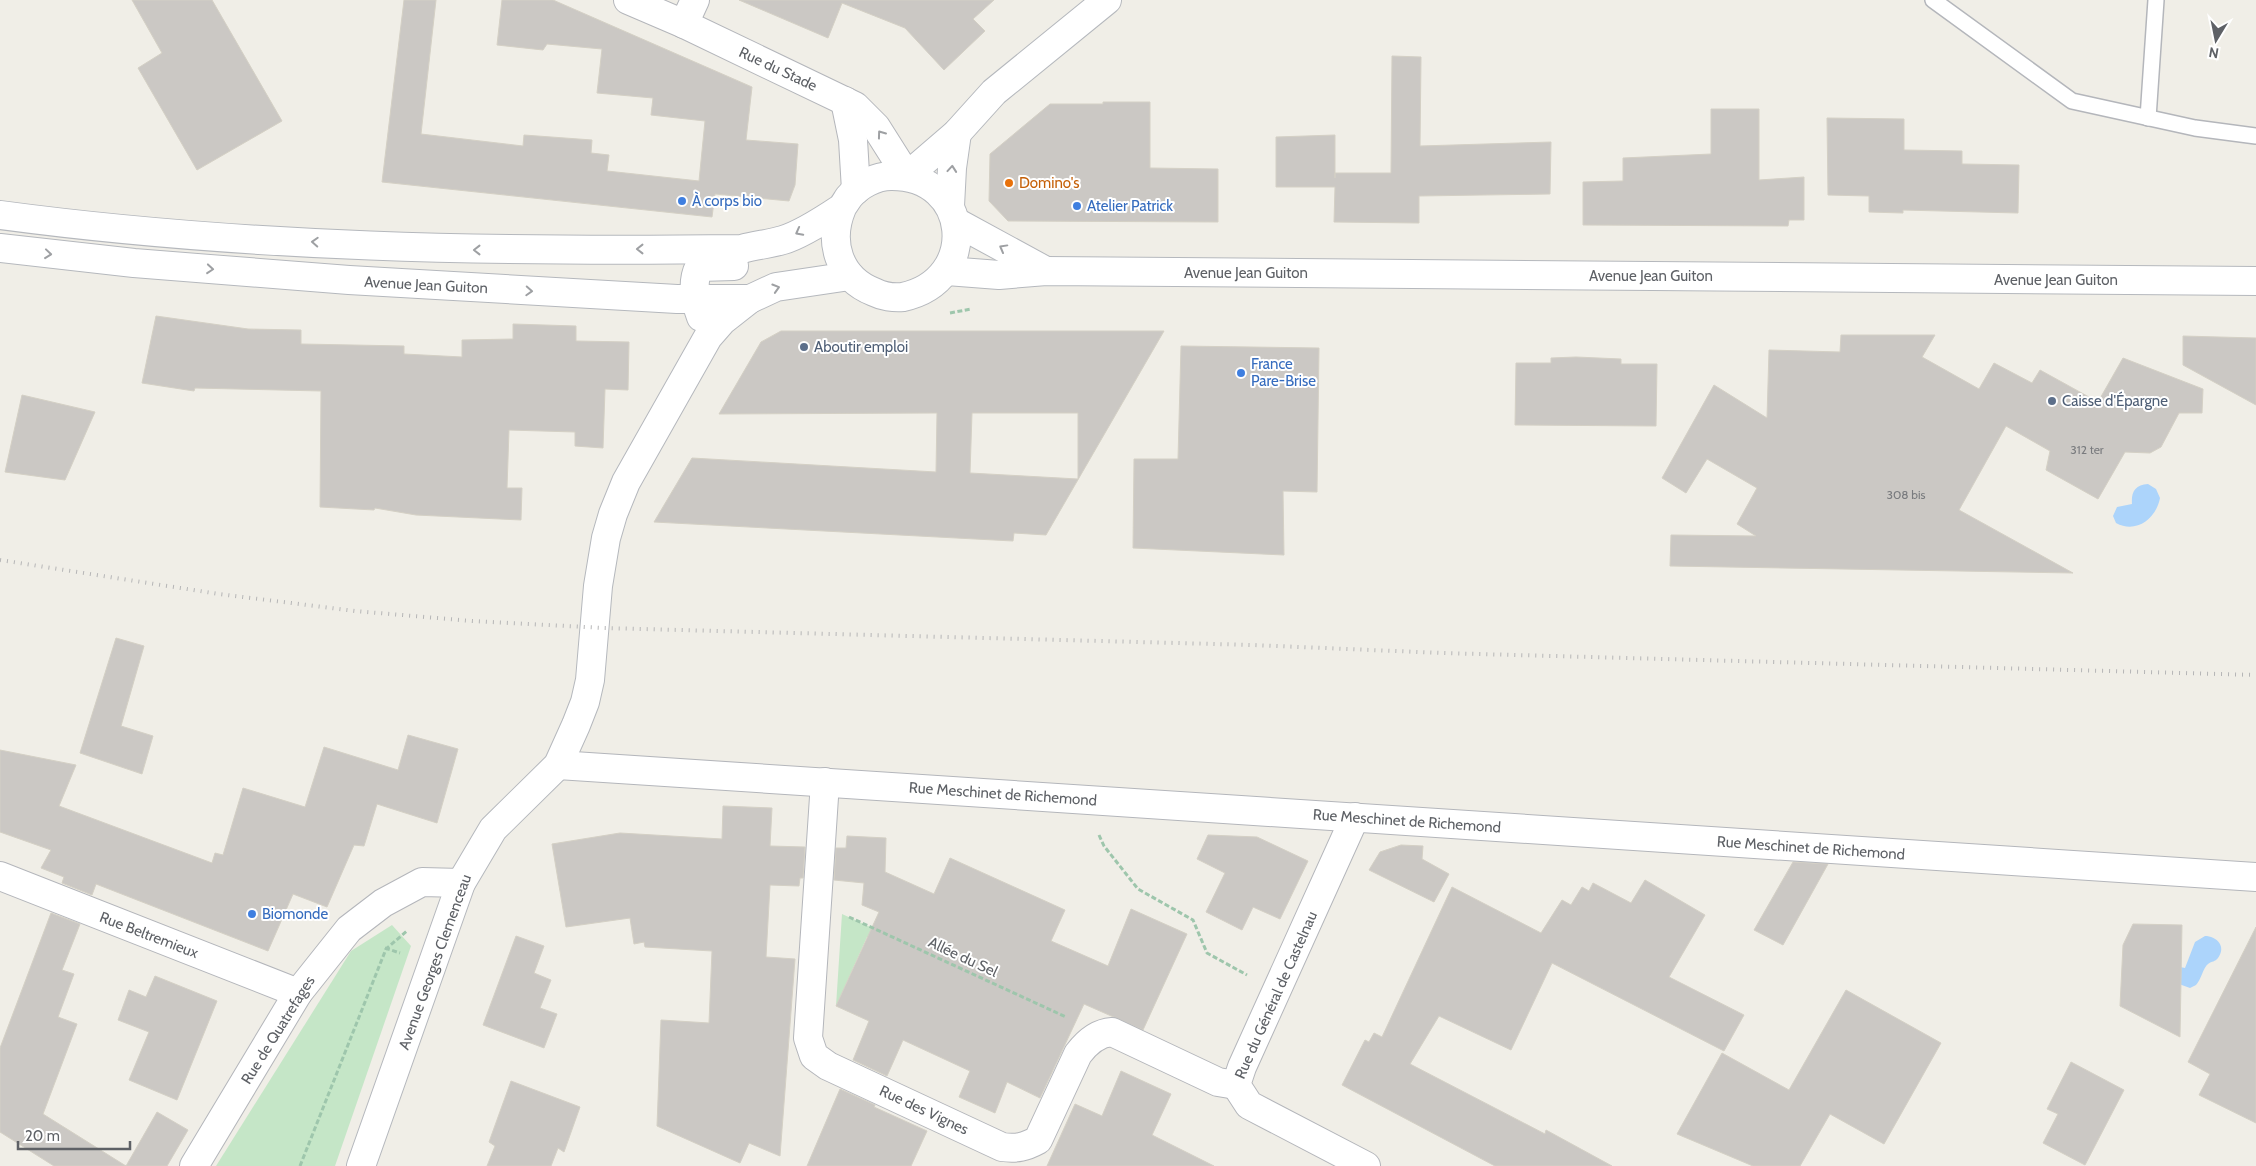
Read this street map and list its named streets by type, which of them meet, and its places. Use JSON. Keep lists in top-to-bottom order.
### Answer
{
  "streets": {
    "street": [
      "Rue du Stade",
      "Avenue Jean Guiton",
      "Rue Meschinet de Richemond",
      "Rue Beltremieux",
      "Avenue Georges Clemenceau",
      "Rue du Général de Castelnau",
      "Rue de Quatrefages",
      "Rue des Vignes"
    ],
    "path": ["Allée du Sel"]
  },
  "crossings": [
    ["Rue du Stade", "Avenue Jean Guiton"],
    ["Avenue Jean Guiton", "Avenue Georges Clemenceau"],
    ["Rue Meschinet de Richemond", "Avenue Georges Clemenceau"],
    ["Rue Meschinet de Richemond", "Rue du Général de Castelnau"],
    ["Rue Meschinet de Richemond", "Rue des Vignes"],
    ["Rue Beltremieux", "Rue de Quatrefages"],
    ["Allée du Sel", "Rue des Vignes"],
    ["Avenue Georges Clemenceau", "Rue de Quatrefages"]
  ],
  "places": [
    "Domino's",
    "À corps bio",
    "Atelier Patrick",
    "Aboutir emploi",
    "France Pare-Brise",
    "Caisse d'Épargne",
    "Biomonde"
  ],
  "house_numbers": ["312 ter", "308 bis"],
  "scale_bar": "20 m",
  "north": "bottom"
}
